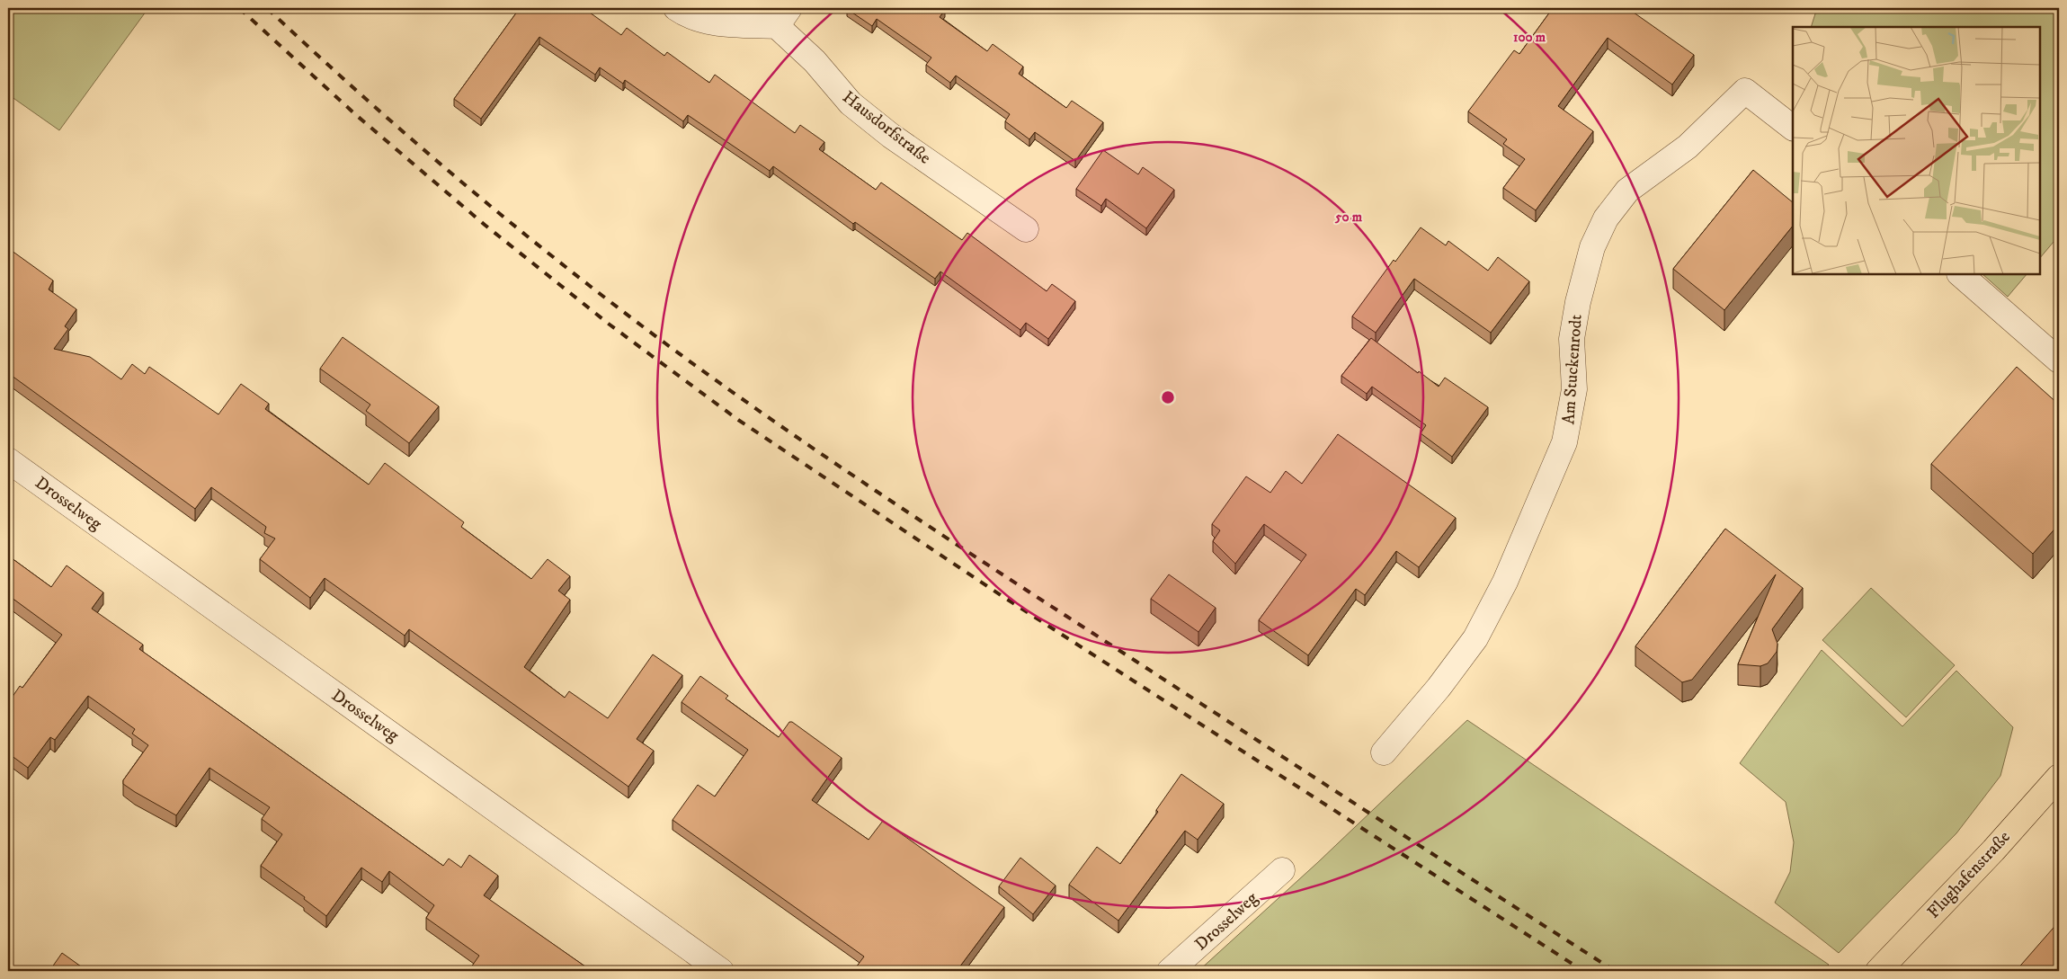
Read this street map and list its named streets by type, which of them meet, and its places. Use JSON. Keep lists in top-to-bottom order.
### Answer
{
  "streets": {
    "main road": ["Flughafenstraße"],
    "street": ["Hausdorfstraße", "Am Stuckenrodt", "Drosselweg"]
  },
  "rings": ["100 m", "50 m"]
}
